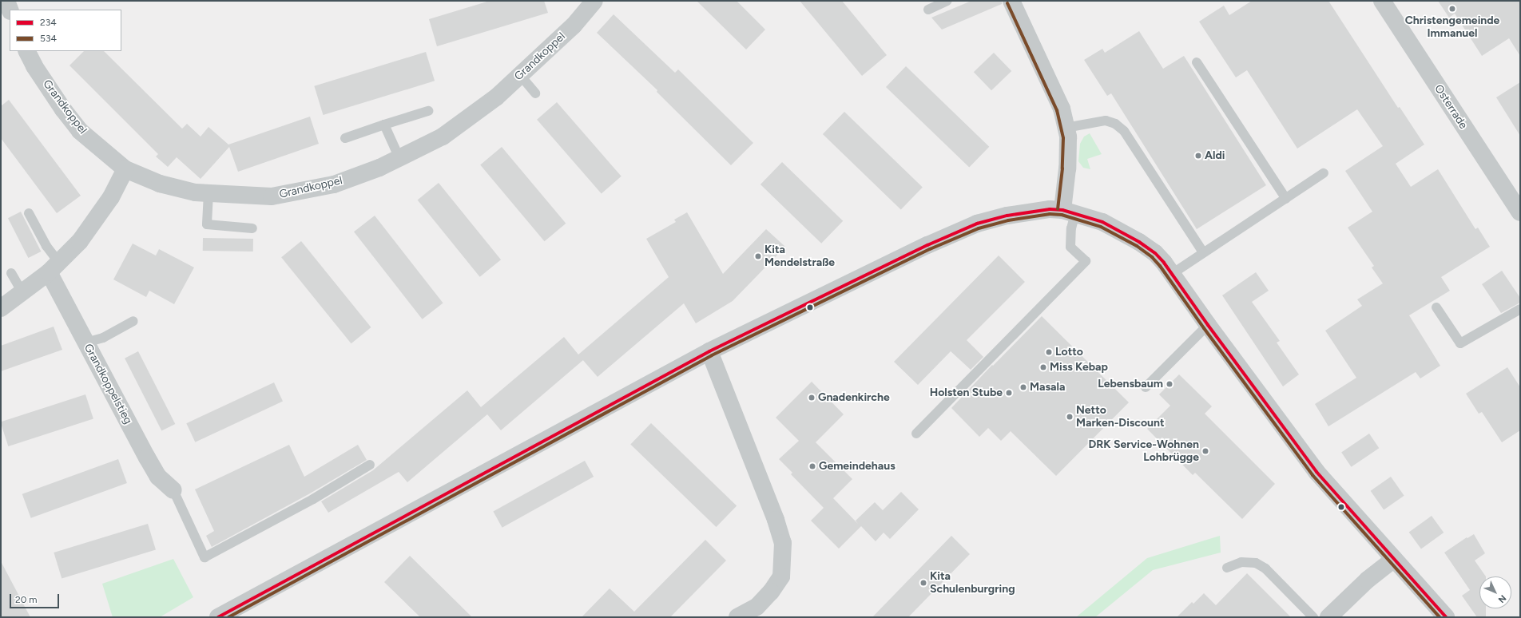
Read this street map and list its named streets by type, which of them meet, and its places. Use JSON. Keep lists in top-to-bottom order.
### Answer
{
  "streets": {
    "street": ["Grandkoppel", "Osterrade", "Grandkoppelstieg"]
  },
  "places": [
    "Christengemeinde Immanuel",
    "Aldi",
    "Kita Mendelstraße",
    "Lotto",
    "Miss Kebap",
    "Lebensbaum",
    "Masala",
    "Holsten Stube",
    "Gnadenkirche",
    "Netto Marken-Discount",
    "DRK Service-Wohnen Lohbrügge",
    "Gemeindehaus",
    "Kita Schulenburgring"
  ],
  "lines": ["transit line 534", "transit line 234"],
  "legend": ["234", "534"],
  "scale_bar": "20 m",
  "north": "bottom right"
}
